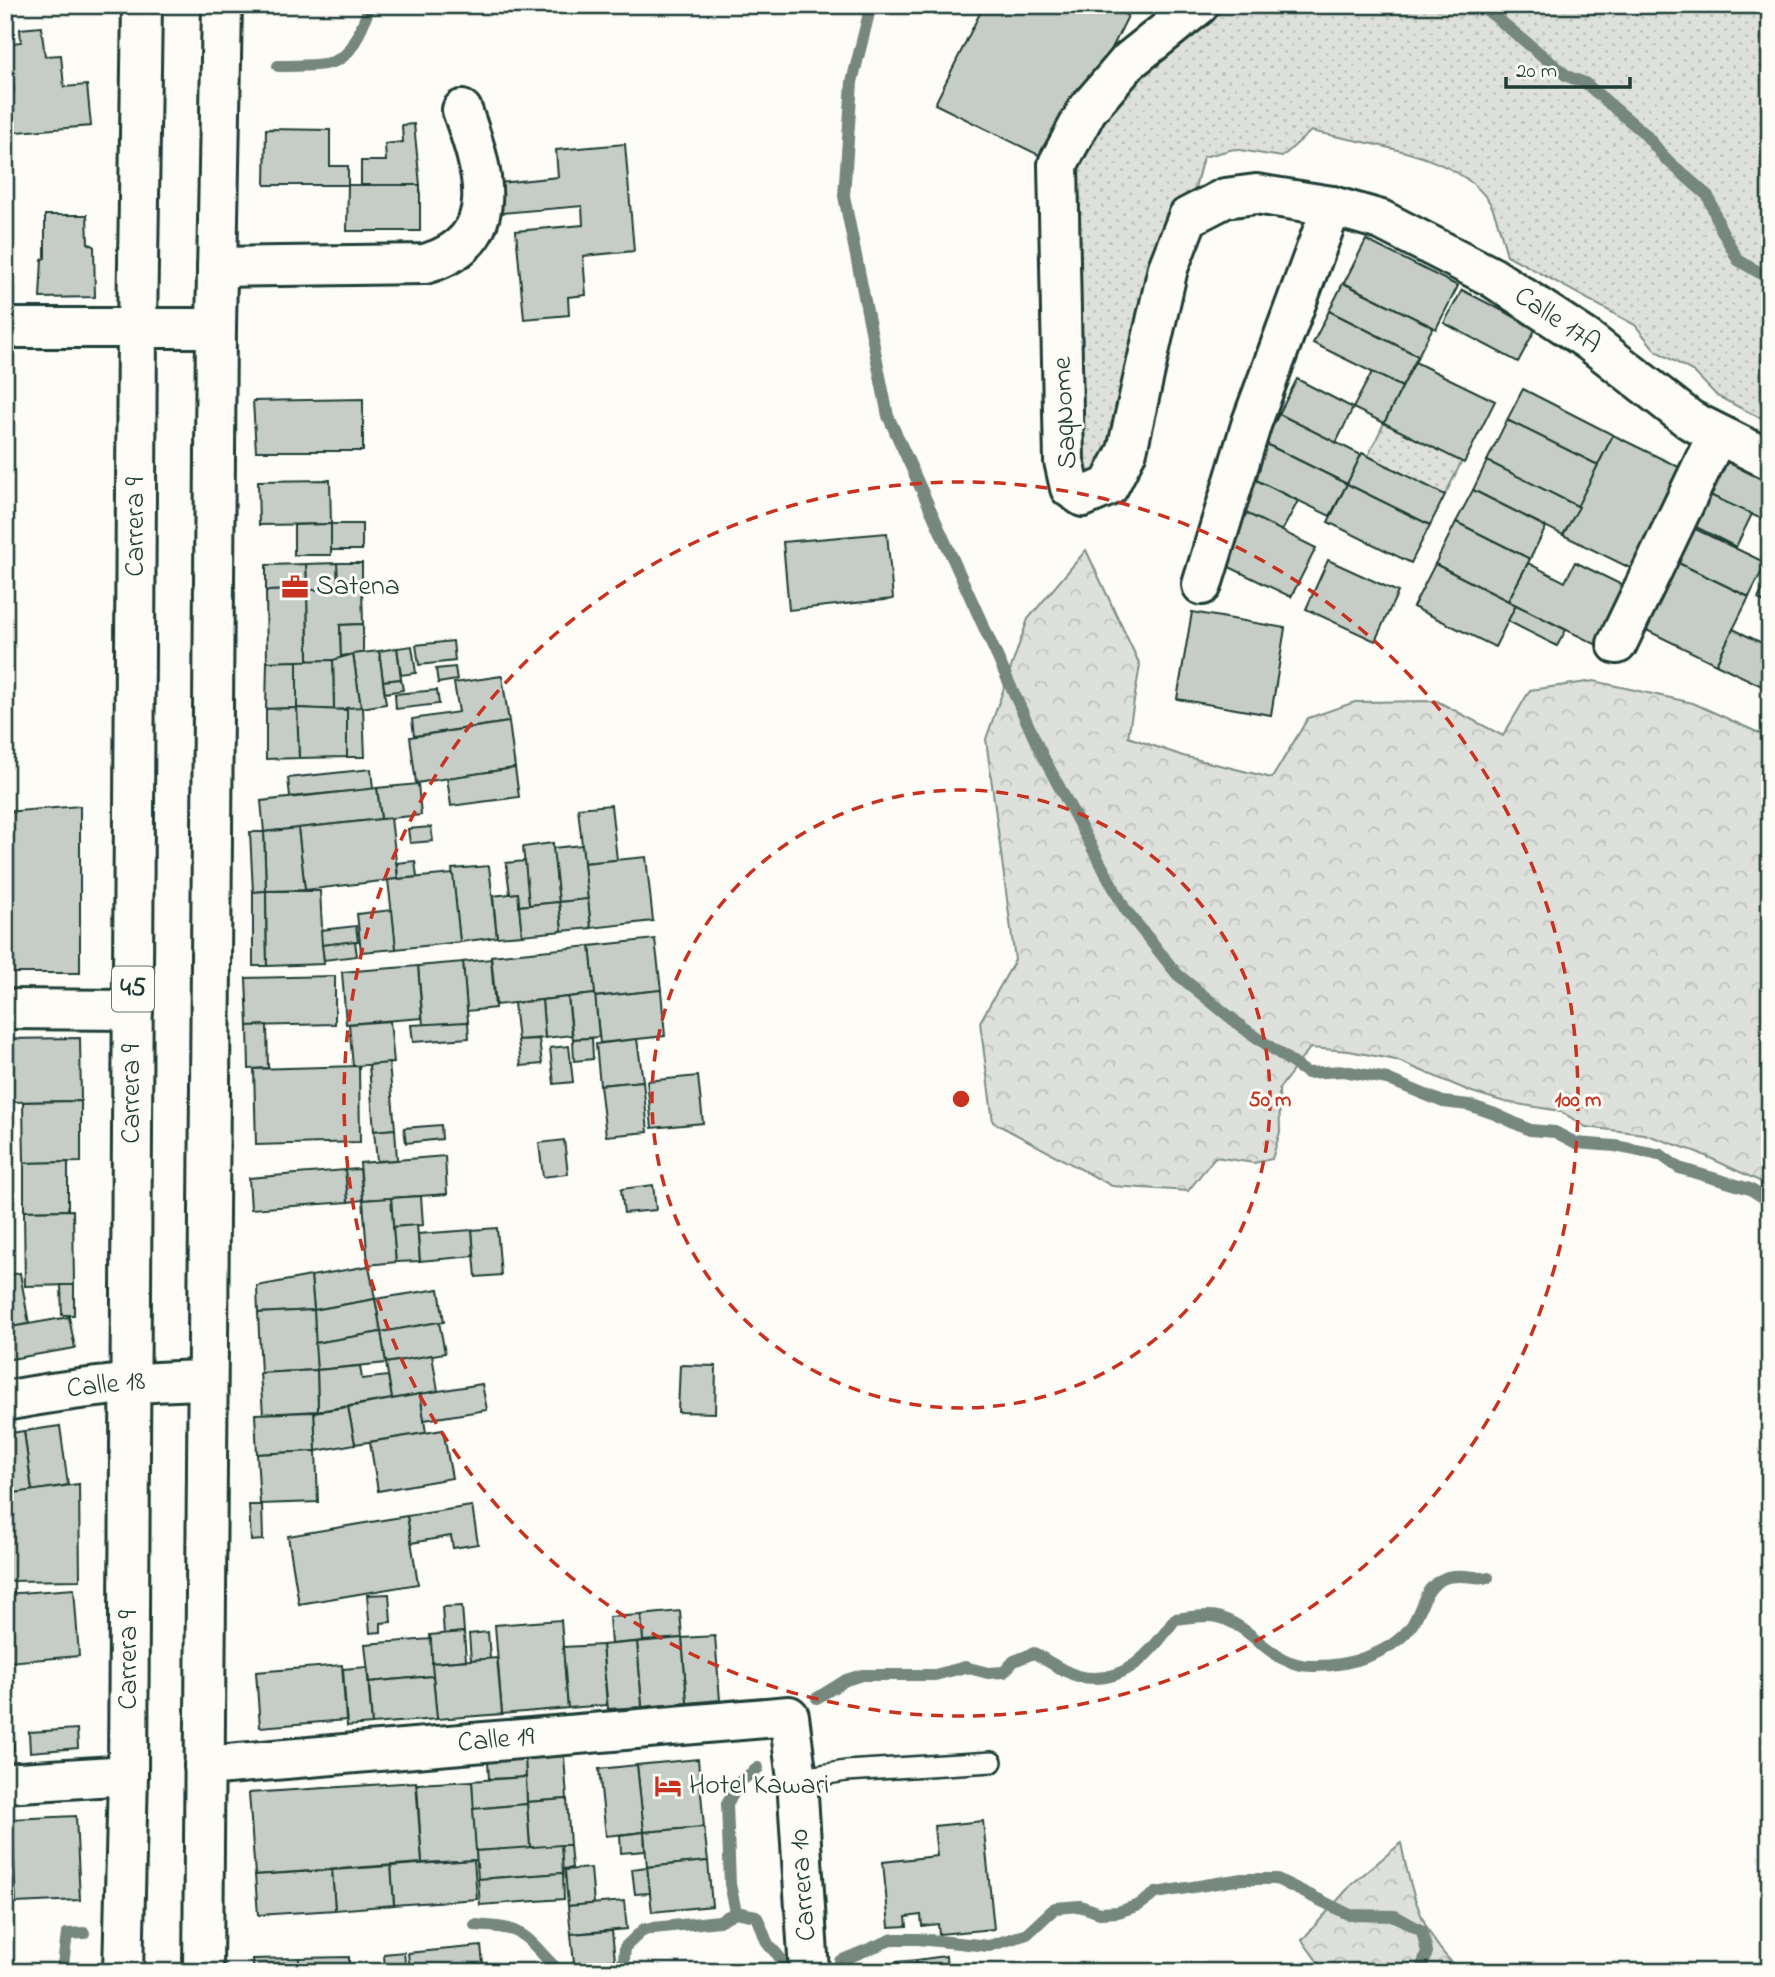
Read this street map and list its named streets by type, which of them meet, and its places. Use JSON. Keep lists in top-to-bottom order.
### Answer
{
  "streets": {
    "main road": [
      "Calle 17A",
      "SaqNome",
      "Carrera 9",
      "45",
      "Calle 18",
      "Calle 19",
      "Carrera 10"
    ]
  },
  "crossings": [
    ["Calle 17A", "SaqNome"],
    ["Carrera 9", "Calle 18"],
    ["Calle 19", "Carrera 10"]
  ],
  "places": {
    "office": ["Satena"],
    "hotel": ["Hotel Kawari"]
  },
  "scale_bar": "20 m",
  "rings": ["50 m", "100 m"]
}
